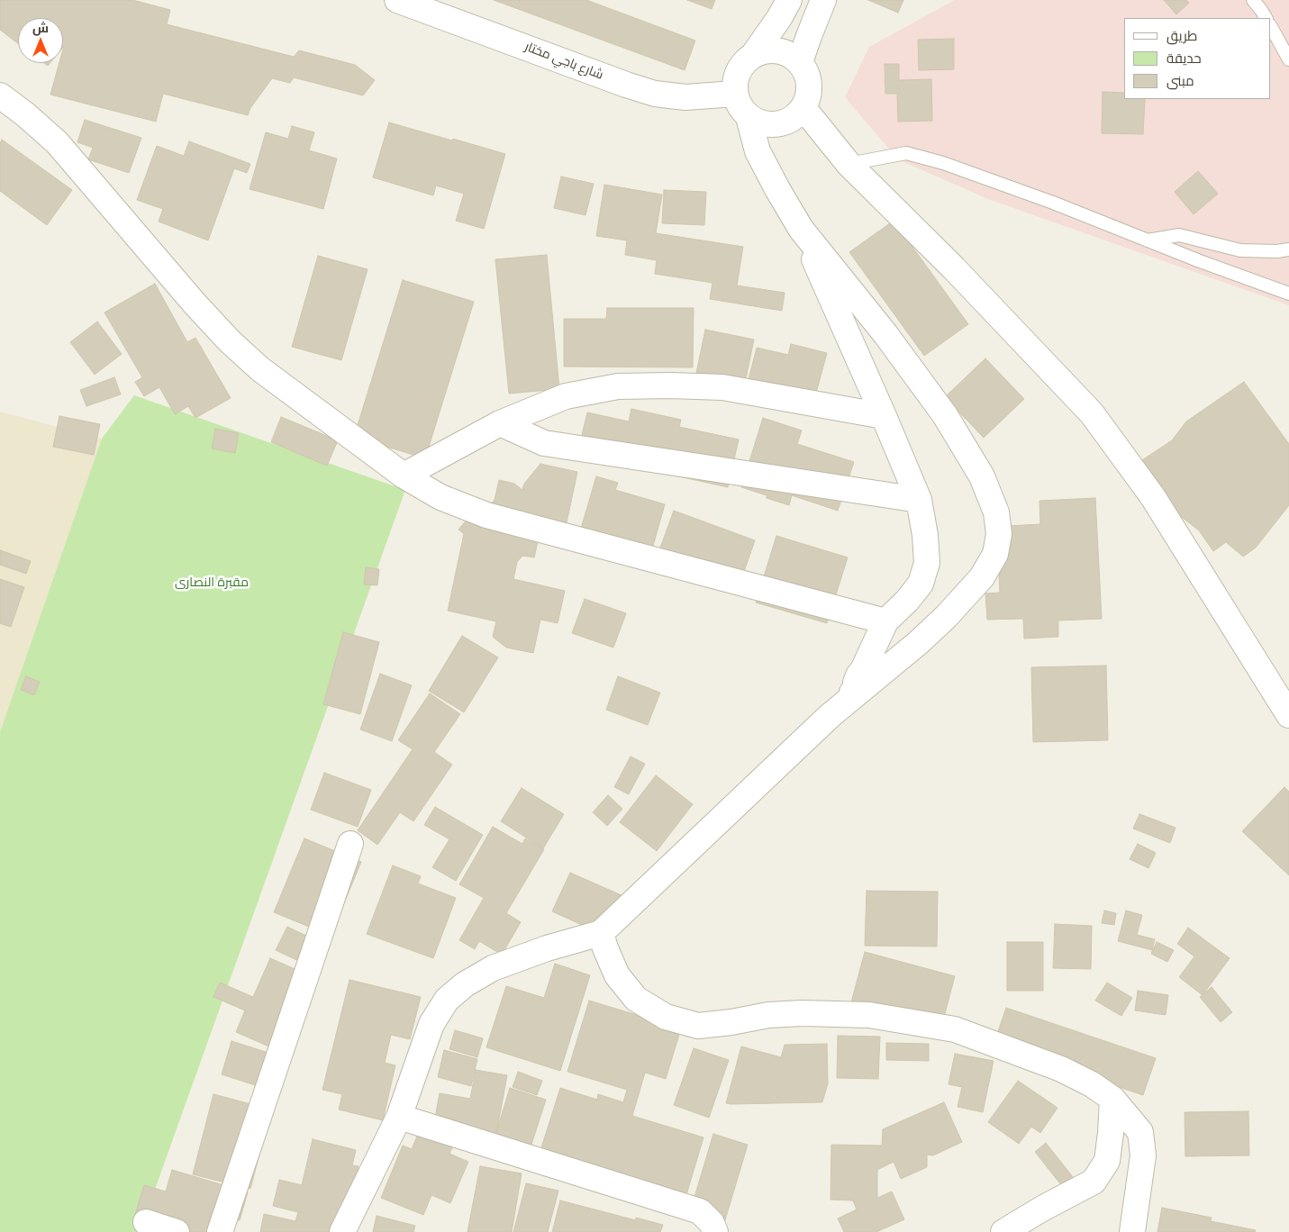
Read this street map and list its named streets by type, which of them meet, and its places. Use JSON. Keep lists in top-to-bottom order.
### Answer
{
  "streets": {
    "street": ["شارع باجي مختار"]
  },
  "parks": ["مقبرة النصارى"],
  "legend": ["طريق", "حديقة", "مبنى"],
  "north": "top"
}
